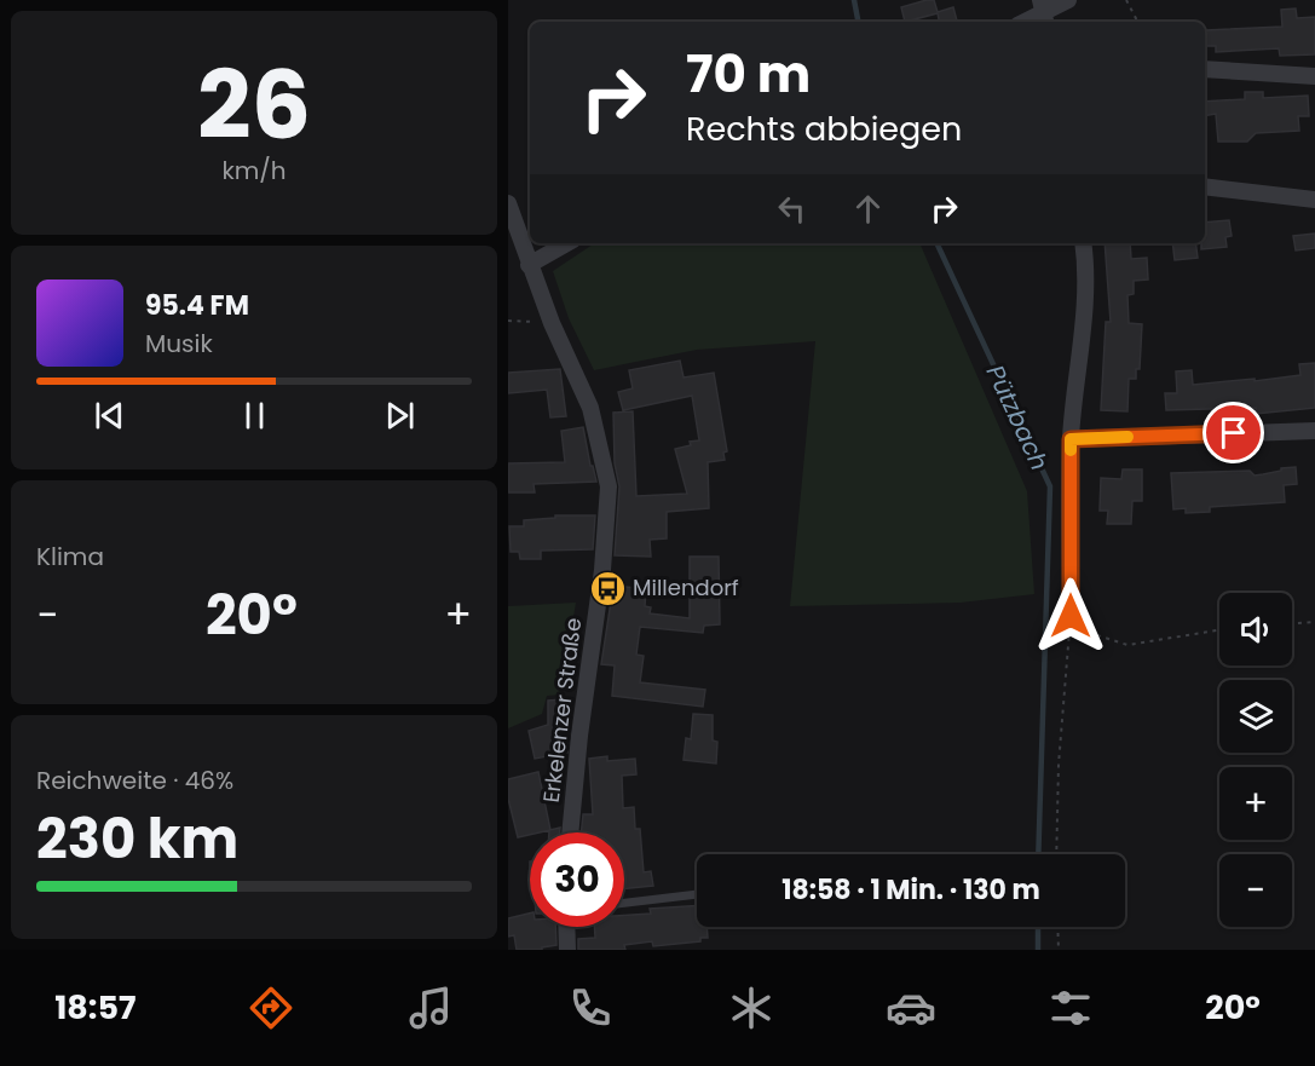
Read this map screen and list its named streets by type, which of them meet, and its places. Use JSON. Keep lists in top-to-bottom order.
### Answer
{
  "streets": {
    "street": ["Erkelenzer Straße"]
  },
  "water": ["Pützbach"],
  "places": {
    "bus stop": ["Millendorf"]
  },
  "page": {
    "tile": [
      ["26", "km/h"],
      "Klima",
      ["Reichweite · 46%", "230 km"]
    ],
    "turn": ["70 m", "Rechts abbiegen"],
    "song": ["95.4 FM", "Musik"],
    "heat": ["−", "20°", "+"],
    "map_buttons": ["+", "−"],
    "limit": "30",
    "trip": "18:58 · 1 Min. · 130 m",
    "tabs": ["18:57", "20°"]
  }
}
